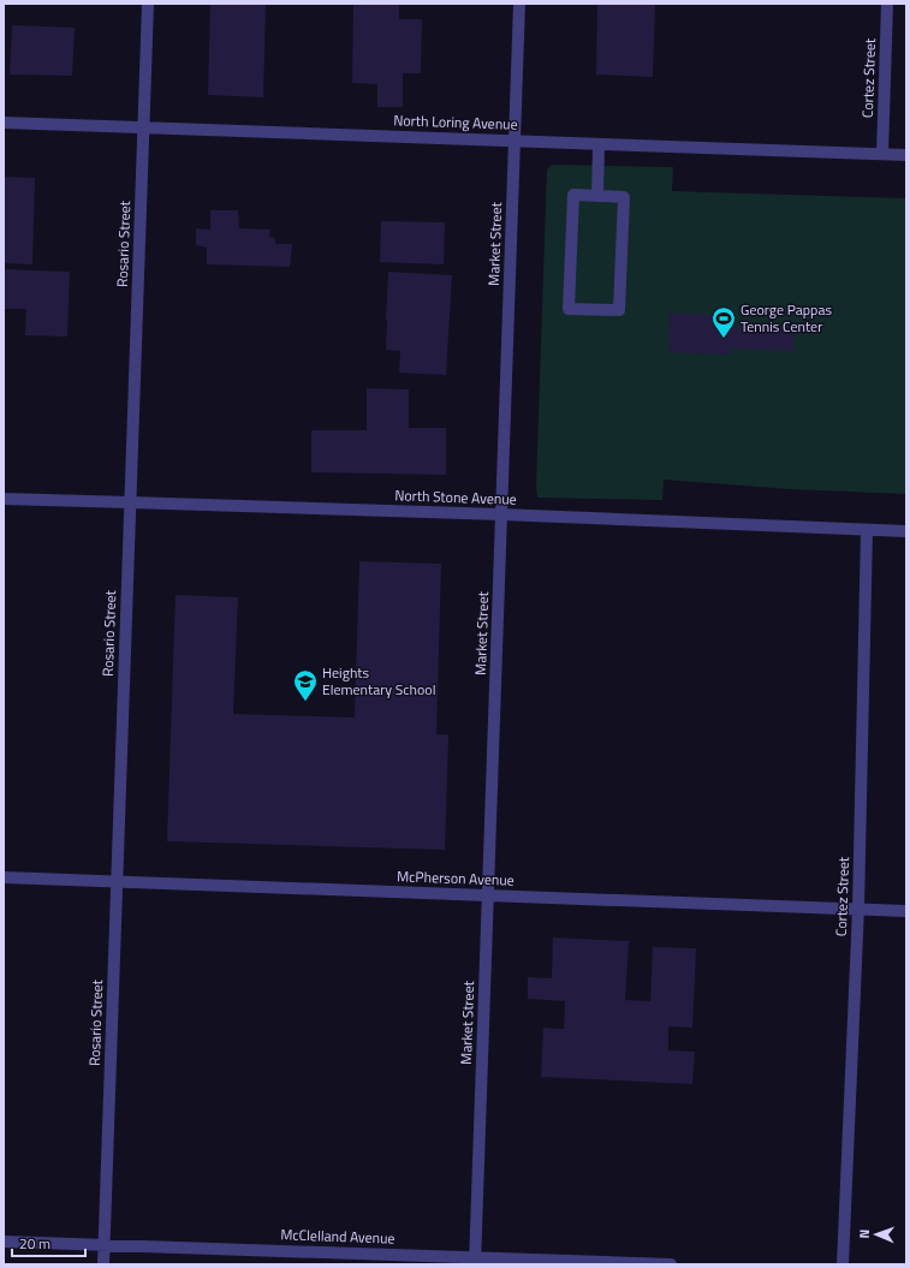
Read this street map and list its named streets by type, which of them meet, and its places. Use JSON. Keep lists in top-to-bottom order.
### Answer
{
  "streets": {
    "street": [
      "Cortez Street",
      "North Loring Avenue",
      "Rosario Street",
      "Market Street",
      "North Stone Avenue",
      "McPherson Avenue",
      "McClelland Avenue"
    ]
  },
  "crossings": [
    ["Cortez Street", "North Loring Avenue"],
    ["Cortez Street", "North Stone Avenue"],
    ["Cortez Street", "McPherson Avenue"],
    ["North Loring Avenue", "Rosario Street"],
    ["North Loring Avenue", "Market Street"],
    ["Rosario Street", "North Stone Avenue"],
    ["Rosario Street", "McPherson Avenue"],
    ["Rosario Street", "McClelland Avenue"],
    ["Market Street", "North Stone Avenue"],
    ["Market Street", "McPherson Avenue"],
    ["Market Street", "McClelland Avenue"]
  ],
  "places": {
    "sports": ["George Pappas Tennis Center"],
    "school or university": ["Heights Elementary School"]
  },
  "scale_bar": "20 m",
  "north": "left"
}
